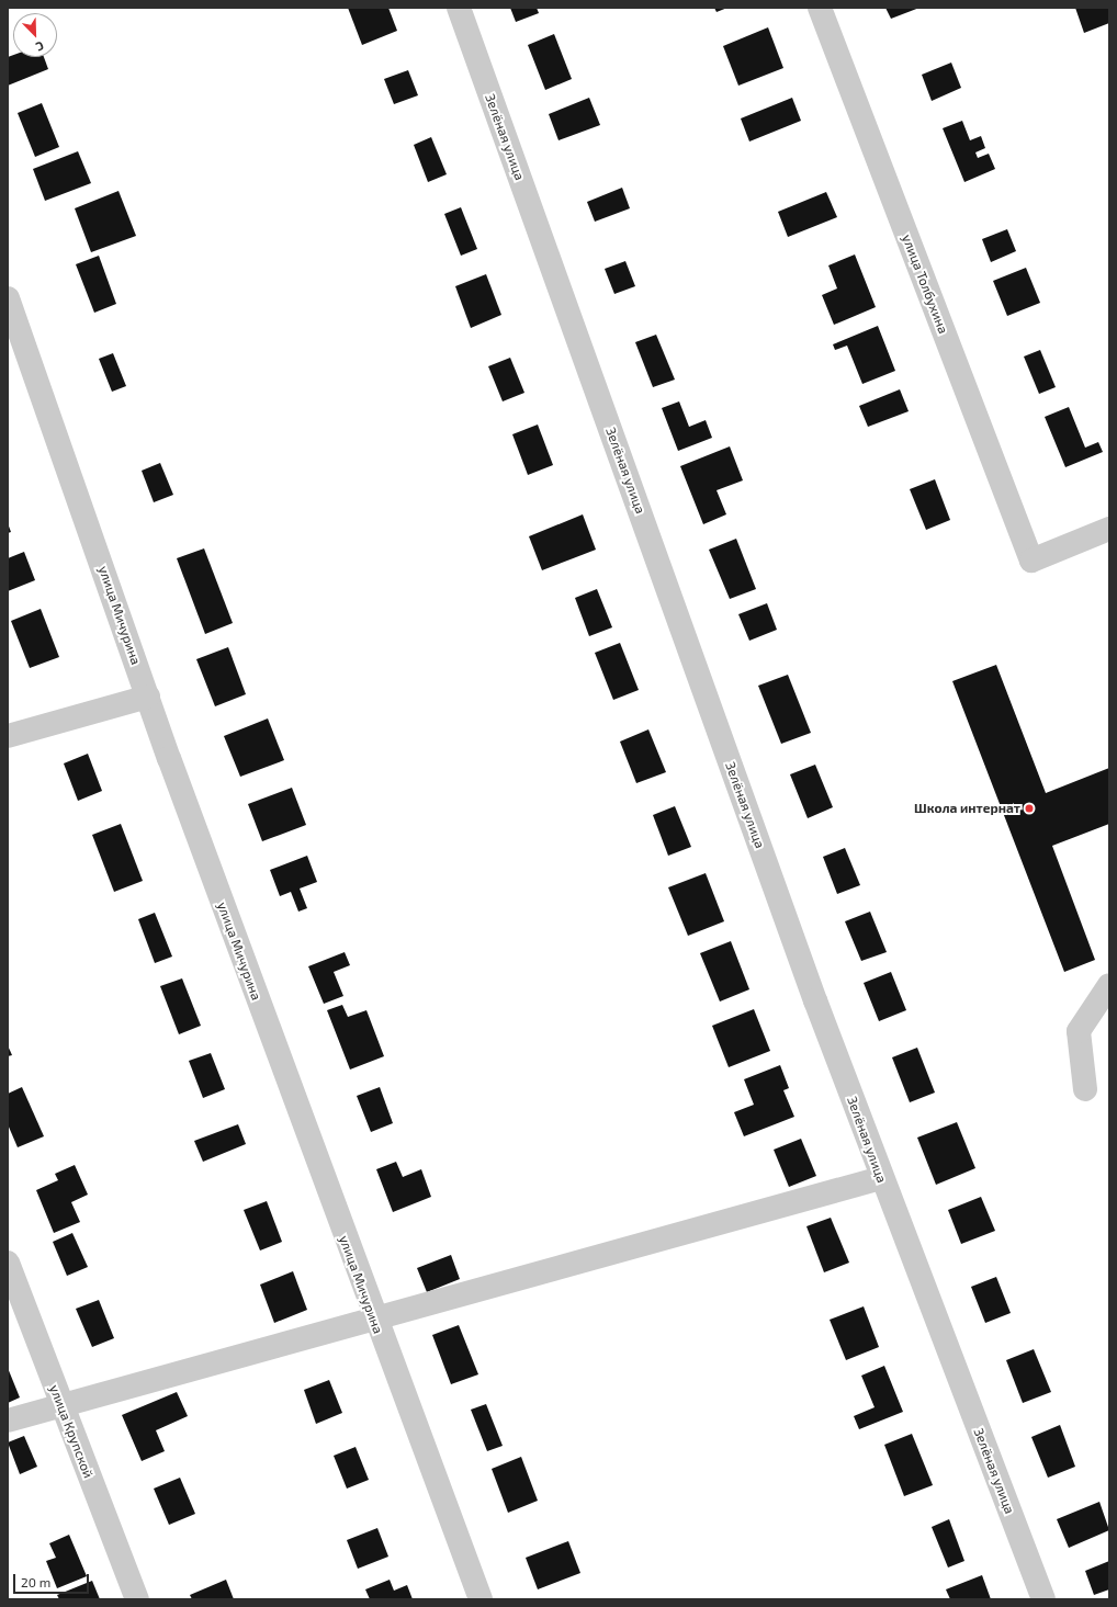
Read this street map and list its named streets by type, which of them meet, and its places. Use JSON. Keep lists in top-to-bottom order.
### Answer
{
  "streets": {
    "street": [
      "Зелёная улица",
      "улица Толбухина",
      "улица Мичурина",
      "улица Крупской"
    ]
  },
  "places": ["Школа интернат"],
  "scale_bar": "20 m",
  "north": "bottom right"
}
